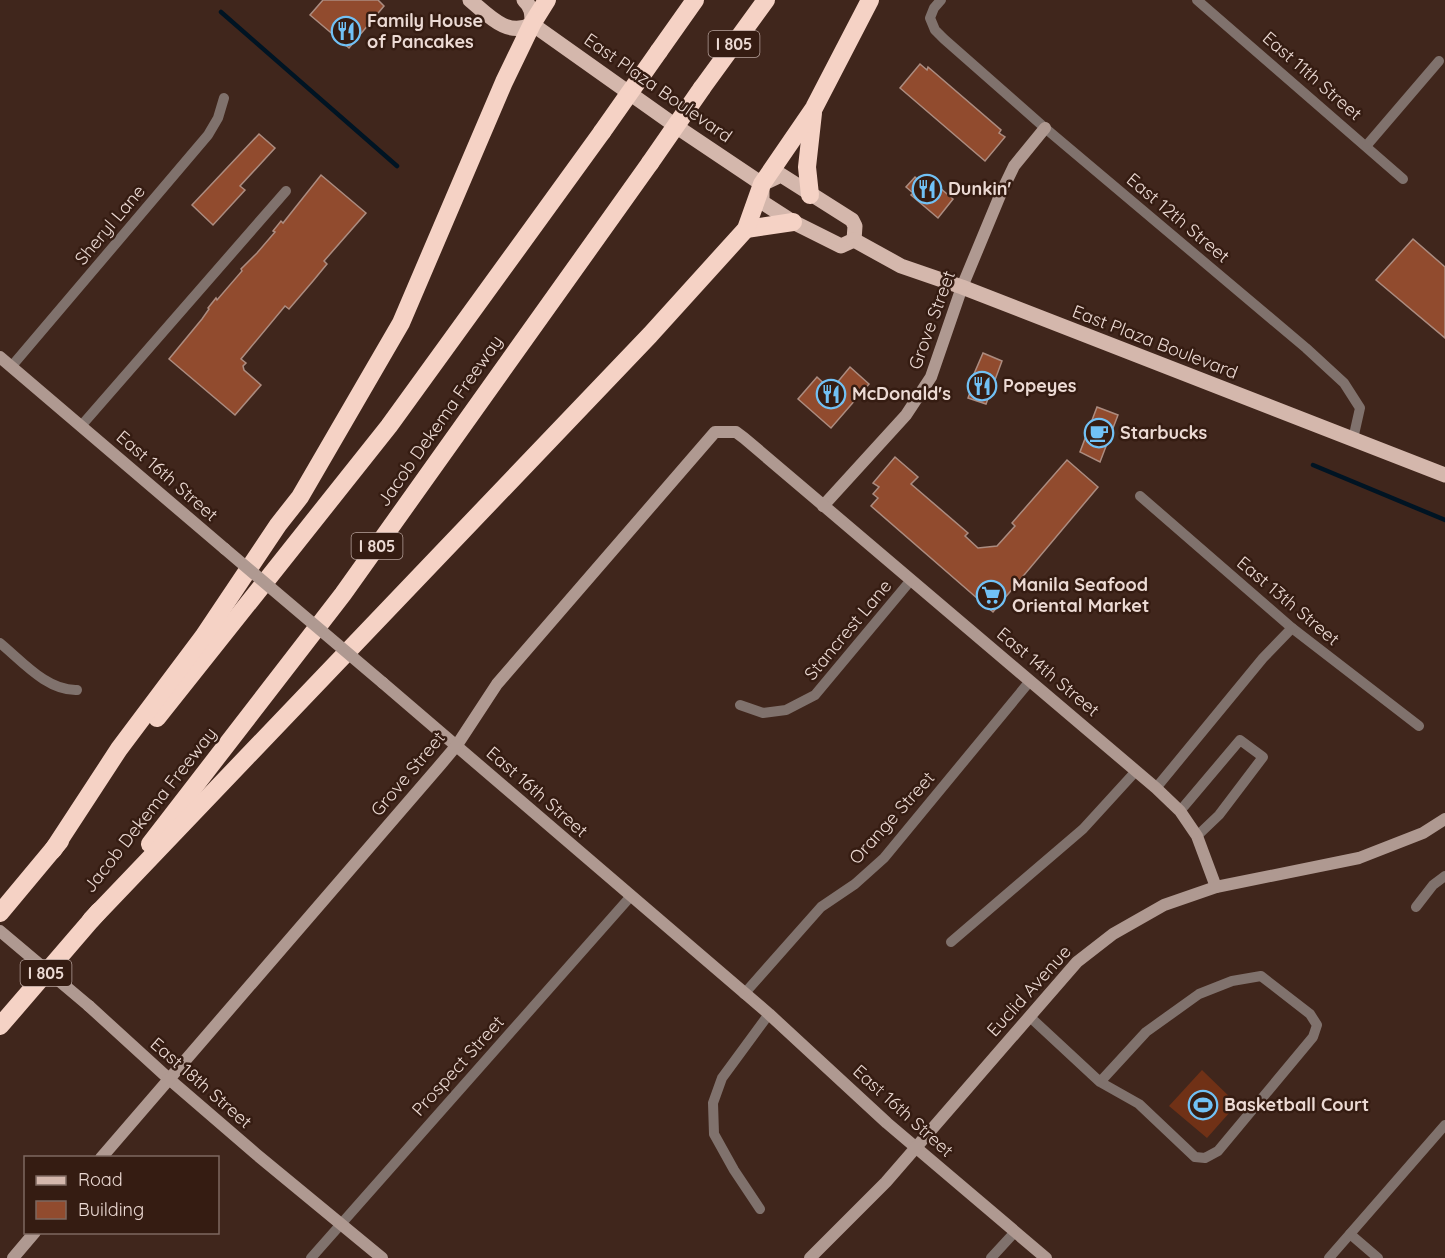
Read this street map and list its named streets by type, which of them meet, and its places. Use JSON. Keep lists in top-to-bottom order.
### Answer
{
  "streets": {
    "highway": ["I 805", "Jacob Dekema Freeway"],
    "main road": ["East Plaza Boulevard"],
    "street": [
      "East 11th Street",
      "East 12th Street",
      "Sheryl Lane",
      "Grove Street",
      "East 16th Street",
      "East 13th Street",
      "Stancrest Lane",
      "East 14th Street",
      "Orange Street",
      "Euclid Avenue",
      "Prospect Street",
      "East 18th Street"
    ]
  },
  "crossings": [
    ["East Plaza Boulevard", "East 12th Street"],
    ["East Plaza Boulevard", "Grove Street"],
    ["East 12th Street", "Grove Street"],
    ["Sheryl Lane", "East 16th Street"],
    ["Grove Street", "East 16th Street"],
    ["Grove Street", "East 14th Street"],
    ["Grove Street", "East 18th Street"],
    ["East 16th Street", "Orange Street"],
    ["East 16th Street", "Euclid Avenue"],
    ["East 16th Street", "Prospect Street"],
    ["Stancrest Lane", "East 14th Street"],
    ["East 14th Street", "Orange Street"],
    ["East 14th Street", "Euclid Avenue"],
    ["Prospect Street", "East 18th Street"]
  ],
  "places": {
    "restaurant": [
      "Family House of Pancakes",
      "Dunkin'",
      "Popeyes",
      "McDonald's"
    ],
    "cafe": ["Starbucks"],
    "supermarket": ["Manila Seafood Oriental Market"],
    "sports": ["Basketball Court"]
  },
  "legend": ["Road", "Building"]
}
